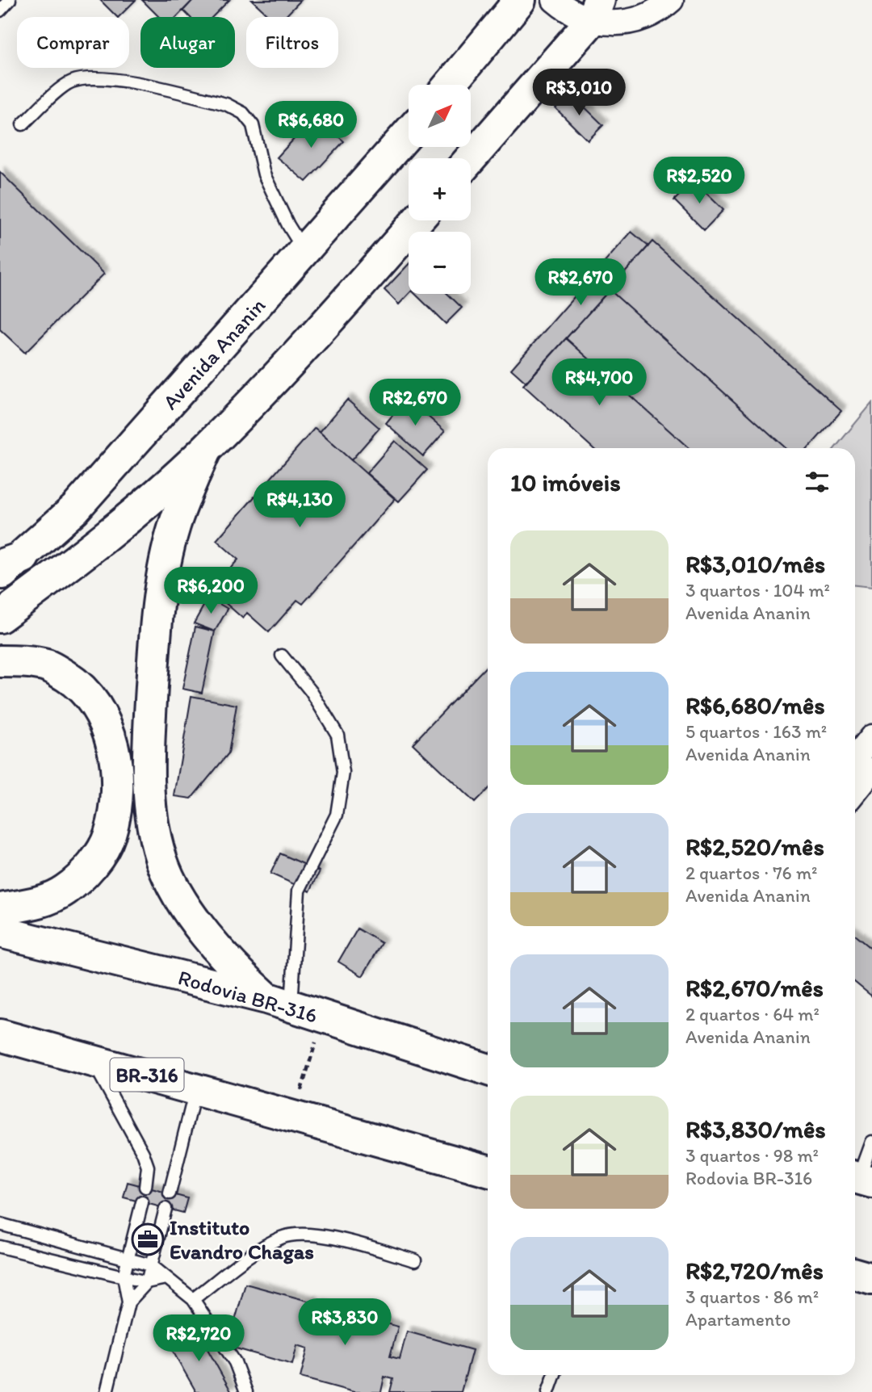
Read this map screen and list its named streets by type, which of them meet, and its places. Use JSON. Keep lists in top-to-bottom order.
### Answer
{
  "streets": {
    "main road": ["Avenida Ananin", "Rodovia BR-316", "BR-316"]
  },
  "places": {
    "office": ["Instituto Evandro Chagas"]
  },
  "north": "top right",
  "page": {
    "chip": ["Comprar", "Alugar", "Filtros"],
    "price": [
      "R$3,010",
      "R$6,680",
      "R$2,520",
      "R$2,670",
      "R$4,700",
      "R$2,670",
      "R$4,130",
      "R$6,200",
      "R$3,830",
      "R$2,720"
    ],
    "map_buttons": ["+", "−"],
    "heading": "10 imóveis",
    "list": [
      {
        "name": "R$3,010/mês",
        "note": "3 quartos · 104 m² · Avenida Ananin"
      },
      {
        "name": "R$6,680/mês",
        "note": "5 quartos · 163 m² · Avenida Ananin"
      },
      {
        "name": "R$2,520/mês",
        "note": "2 quartos · 76 m² · Avenida Ananin"
      },
      {
        "name": "R$2,670/mês",
        "note": "2 quartos · 64 m² · Avenida Ananin"
      },
      {
        "name": "R$3,830/mês",
        "note": "3 quartos · 98 m² · Rodovia BR-316"
      },
      {
        "name": "R$2,720/mês",
        "note": "3 quartos · 86 m² · Apartamento"
      }
    ]
  }
}
